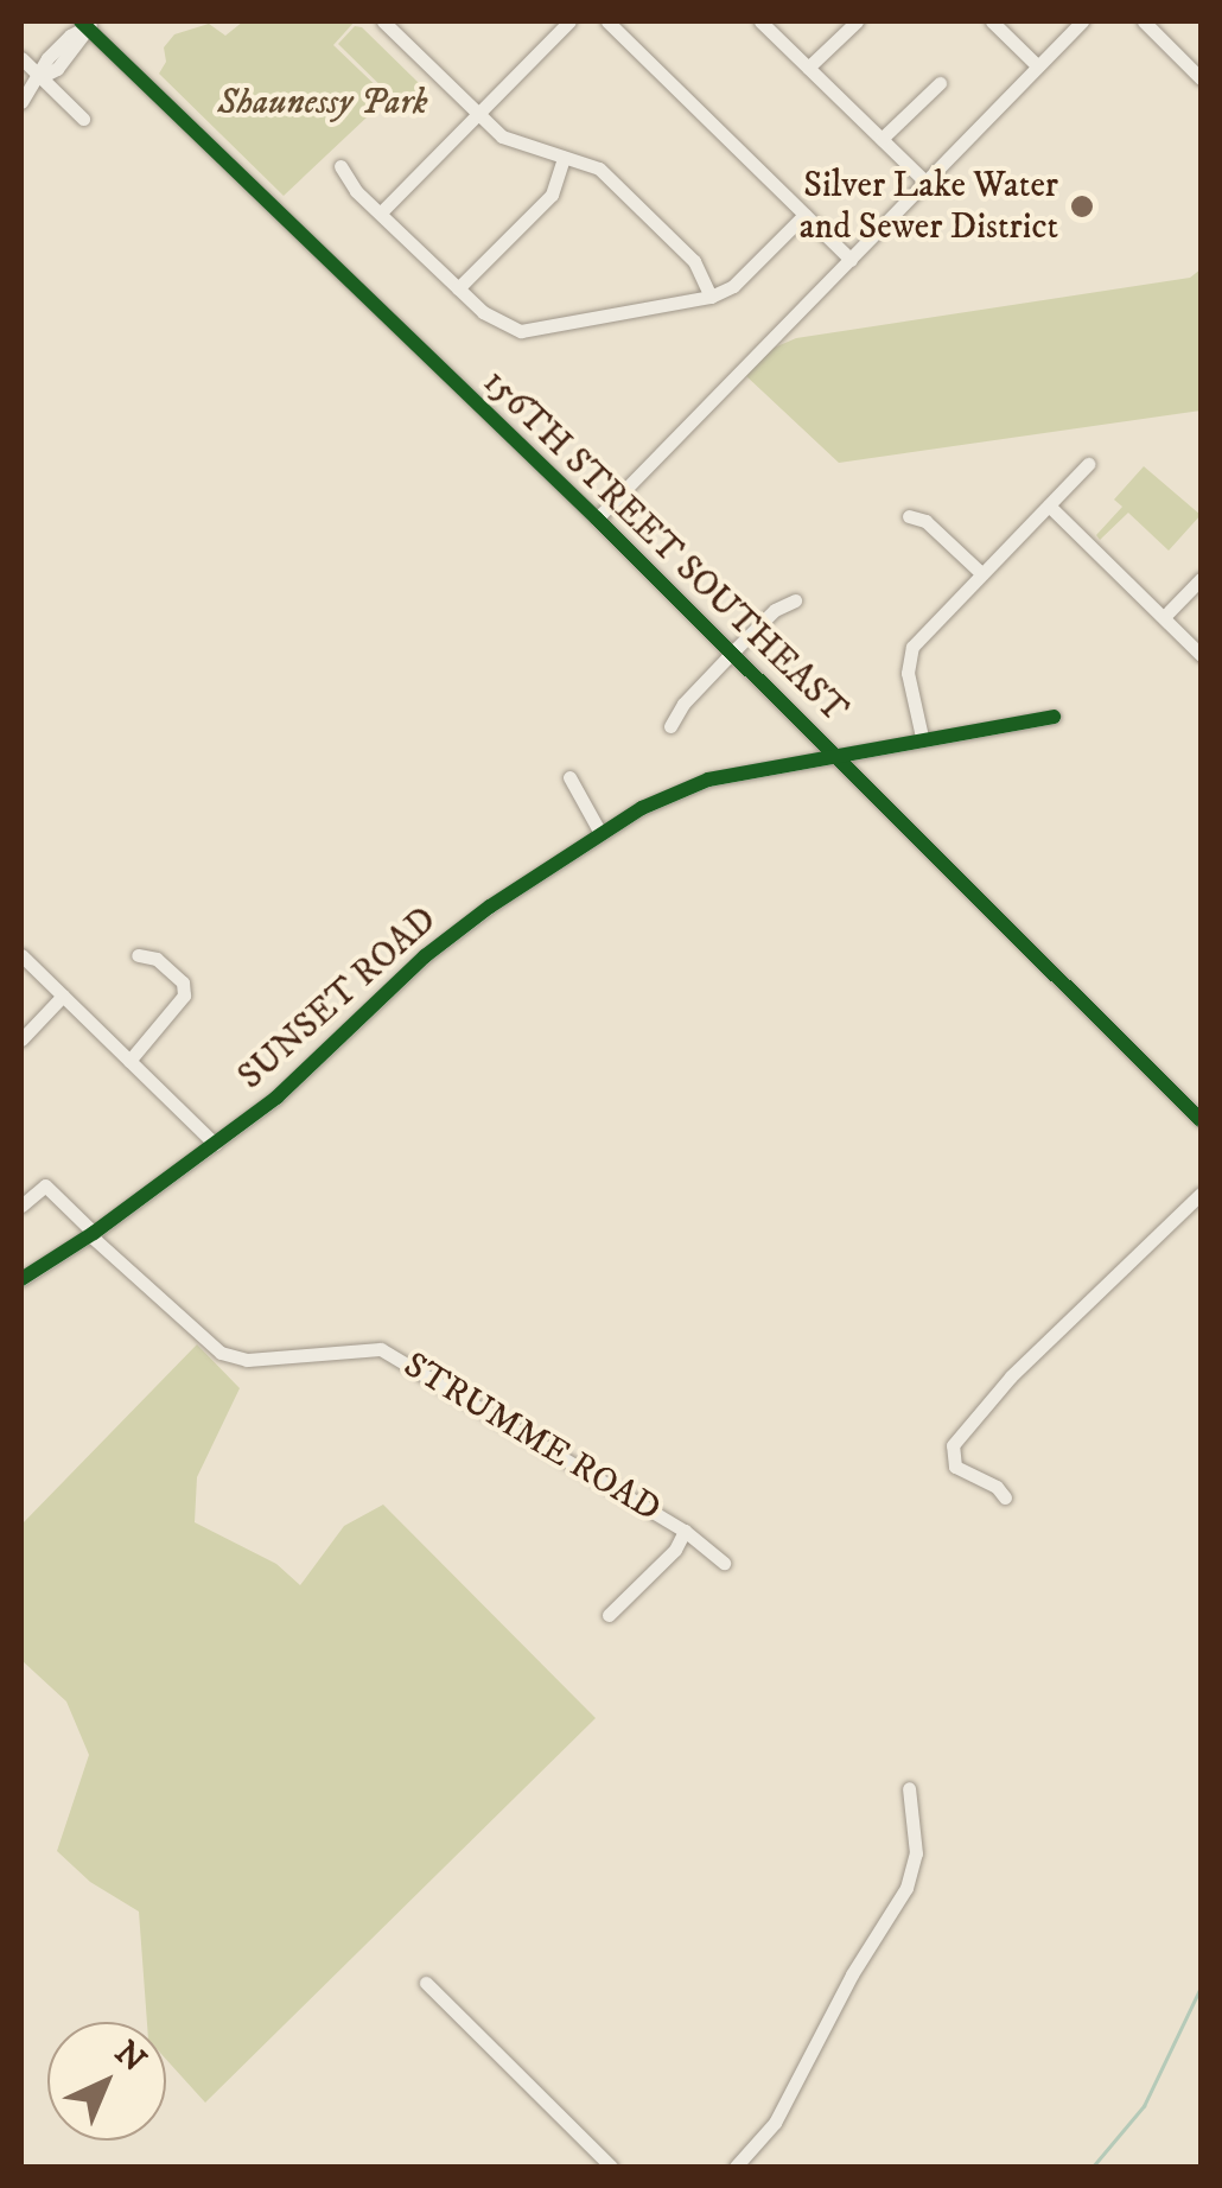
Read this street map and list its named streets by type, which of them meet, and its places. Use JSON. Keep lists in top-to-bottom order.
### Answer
{
  "streets": {
    "street": ["156TH STREET SOUTHEAST", "SUNSET ROAD", "STRUMME ROAD"]
  },
  "crossings": [
    ["156TH STREET SOUTHEAST", "SUNSET ROAD"],
    ["SUNSET ROAD", "STRUMME ROAD"]
  ],
  "parks": ["Shaunessy Park"],
  "places": ["Silver Lake Water and Sewer District"],
  "north": "top right"
}
